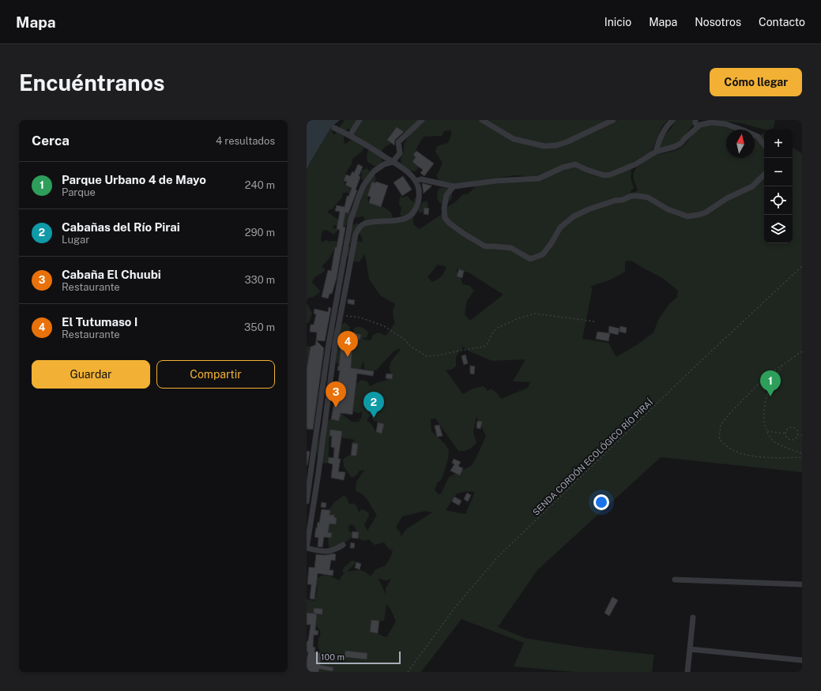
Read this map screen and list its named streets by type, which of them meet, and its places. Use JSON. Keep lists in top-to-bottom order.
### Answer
{
  "streets": {
    "path": ["SENDA CORDÓN ECOLÓGICO RÍO PIRAÍ"]
  },
  "scale_bar": "100 m",
  "north": "top",
  "page": {
    "header": "Mapa",
    "nav": [
      "Inicio",
      "Mapa",
      "Nosotros",
      "Contacto"
    ],
    "buttons": [
      "Cómo llegar",
      ["Guardar", "Compartir"]
    ],
    "title": "Encuéntranos",
    "heading": ["Cerca", "4 resultados"],
    "map_buttons": ["+", "−"],
    "list": [
      {
        "mark": "1",
        "name": "Parque Urbano 4 de Mayo",
        "note": "Parque",
        "value": "240 m"
      },
      {
        "mark": "2",
        "name": "Cabañas del Río Pirai",
        "note": "Lugar",
        "value": "290 m"
      },
      {
        "mark": "3",
        "name": "Cabaña El Chuubi",
        "note": "Restaurante",
        "value": "330 m"
      },
      {
        "mark": "4",
        "name": "El Tutumaso I",
        "note": "Restaurante",
        "value": "350 m"
      }
    ],
    "pins": [
      "4",
      "1",
      "3",
      "2"
    ],
    "scale": "100 m"
  }
}
